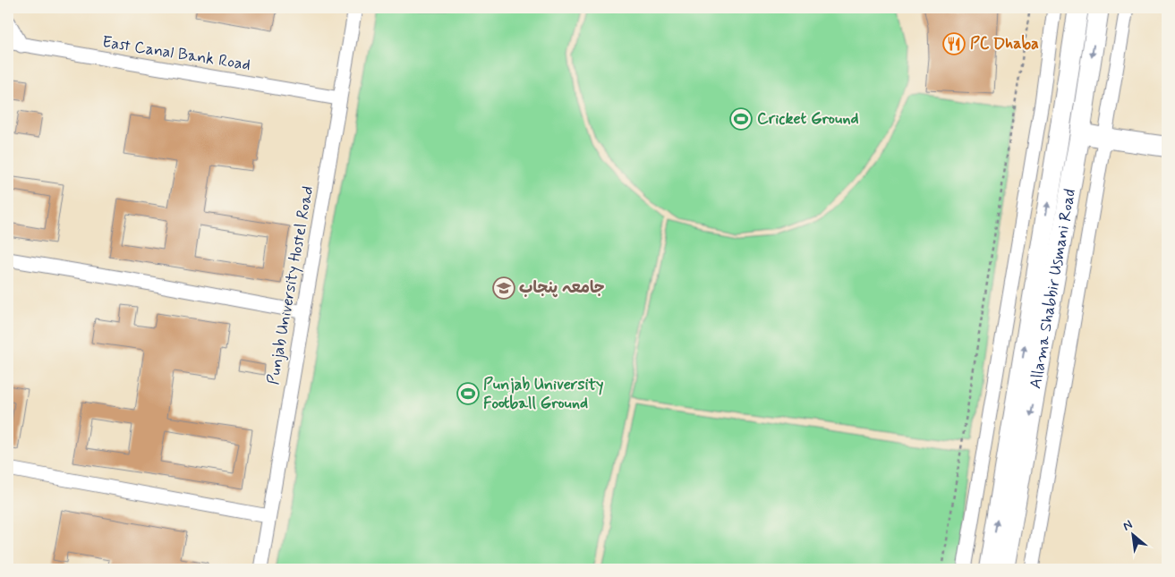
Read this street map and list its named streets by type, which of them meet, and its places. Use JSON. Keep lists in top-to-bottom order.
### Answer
{
  "streets": {
    "main road": ["Allama Shabbir Usmani Road"],
    "street": ["East Canal Bank Road", "Punjab University Hostel Road"]
  },
  "crossings": [
    ["East Canal Bank Road", "Punjab University Hostel Road"]
  ],
  "places": {
    "restaurant": ["PC Dhaba"],
    "sports": ["Cricket Ground", "Punjab University Football Ground"],
    "school or university": ["جامعہ پنجاب"]
  },
  "north": "top left"
}
